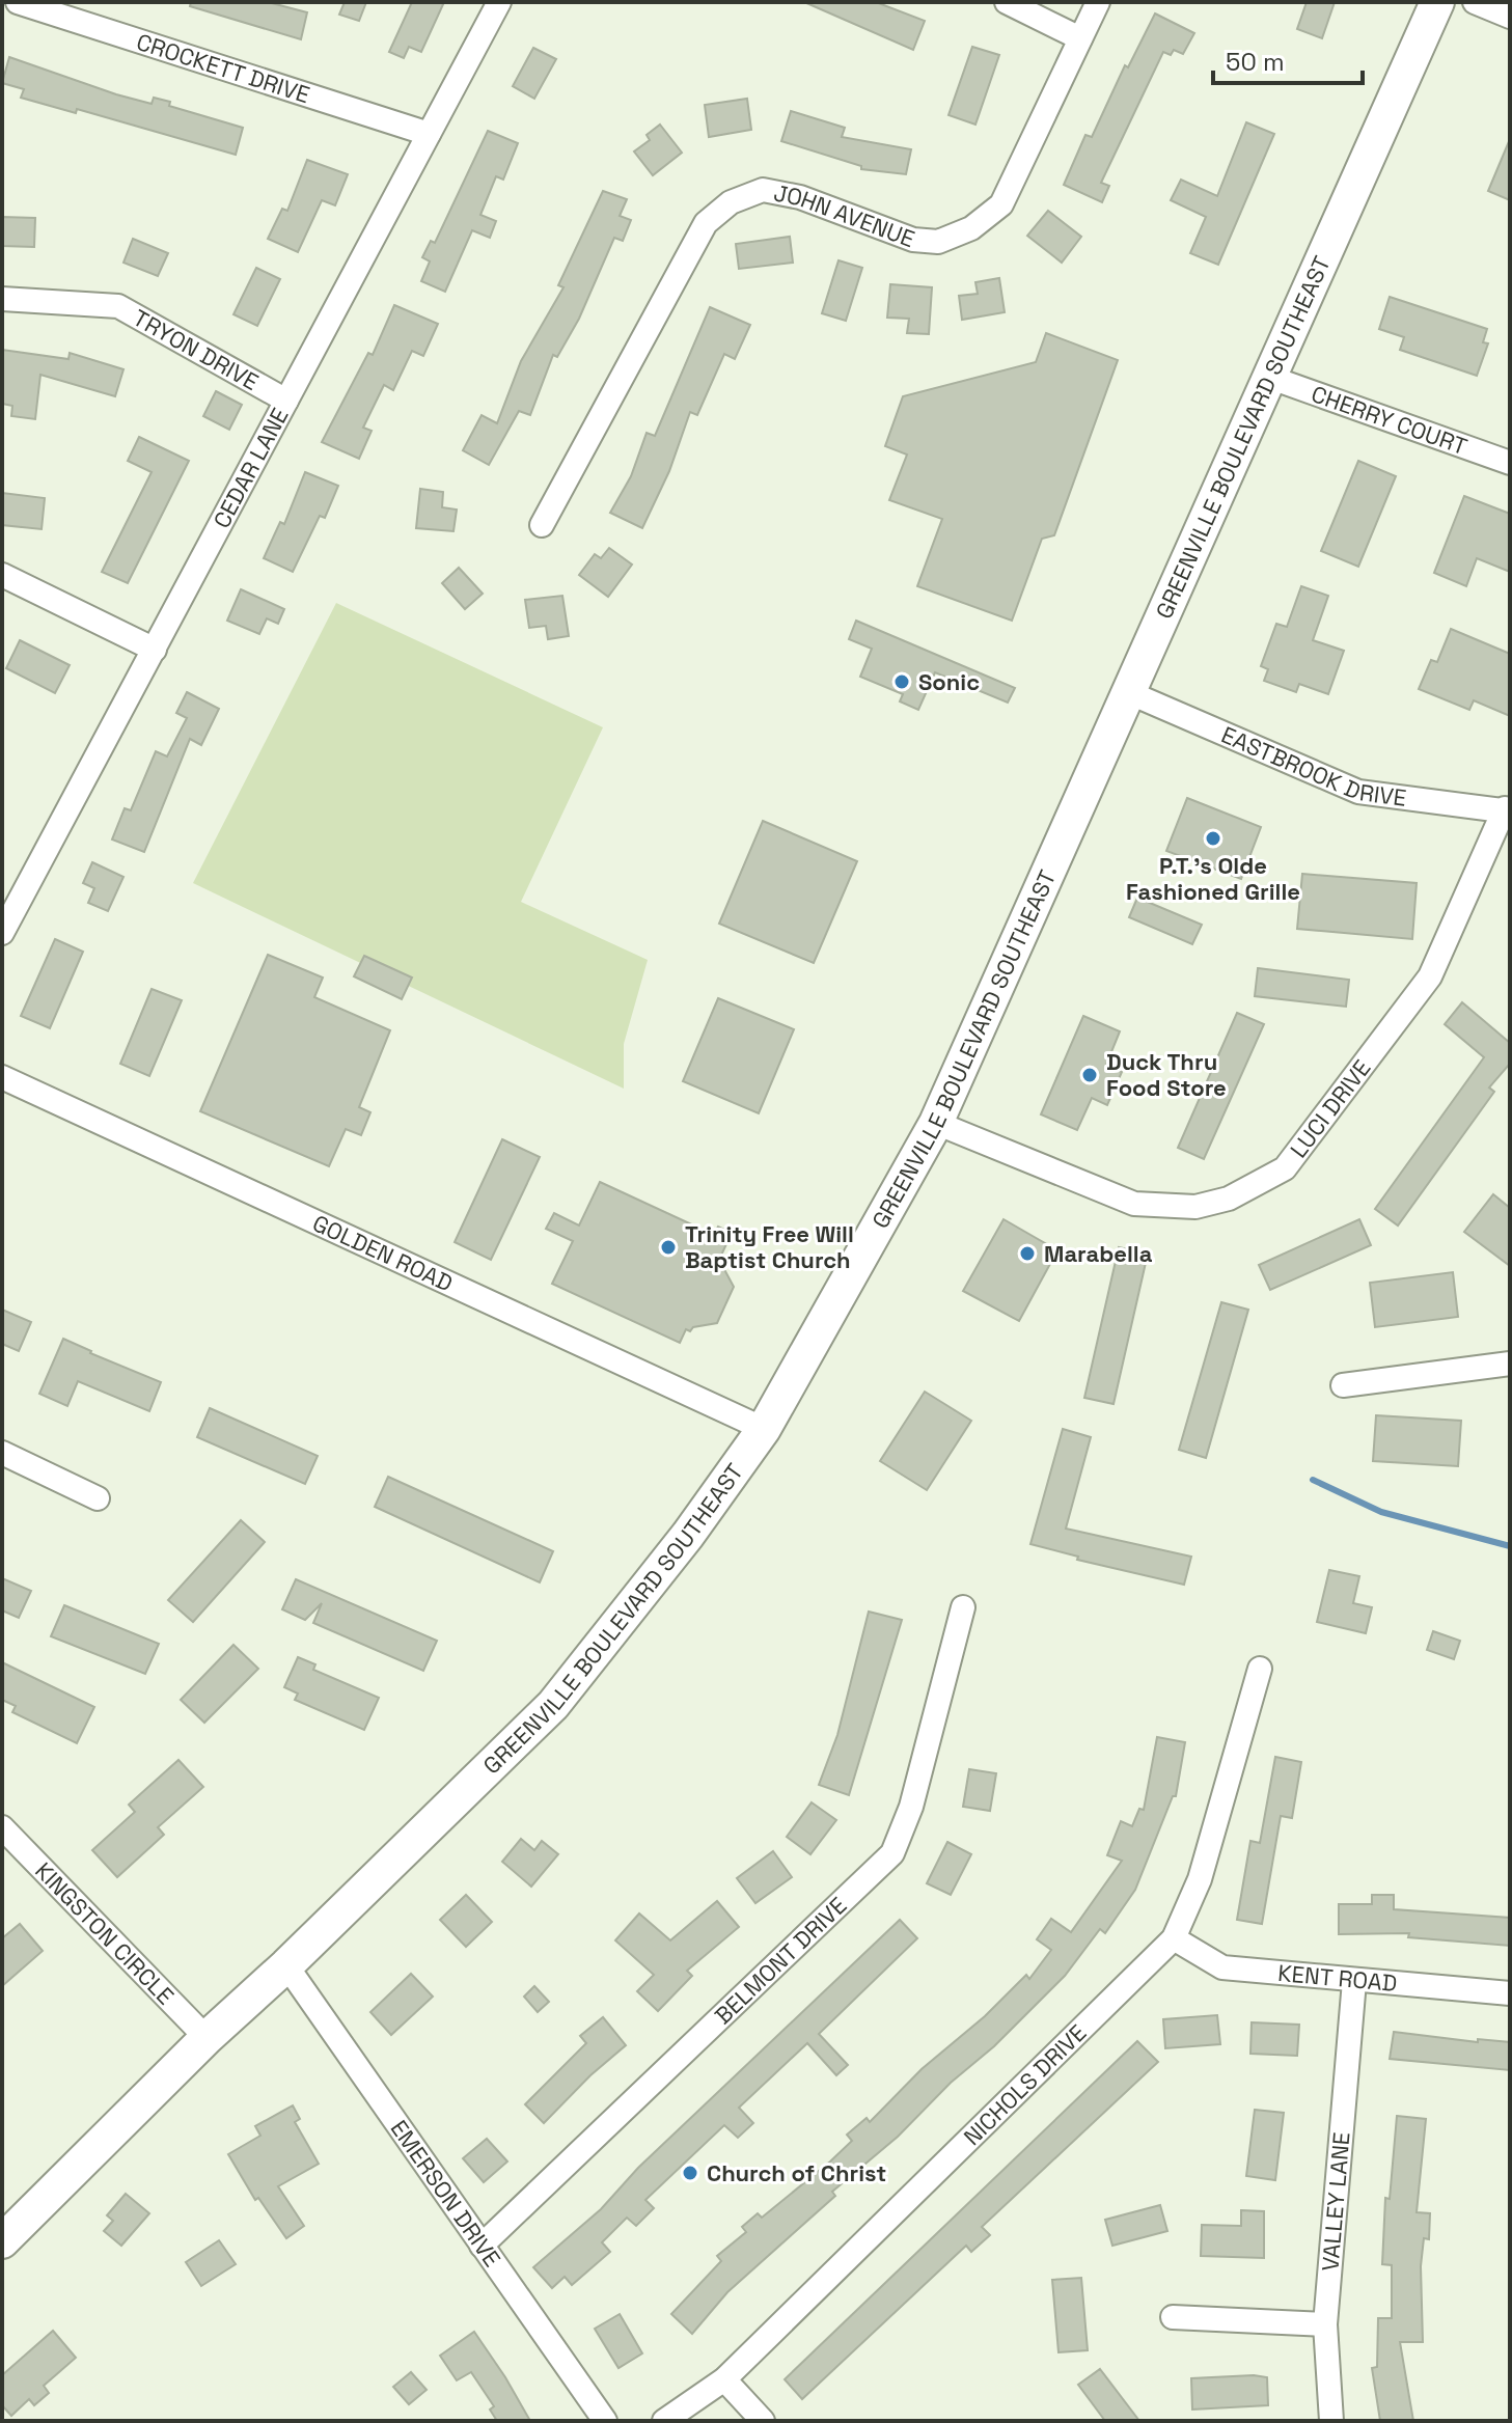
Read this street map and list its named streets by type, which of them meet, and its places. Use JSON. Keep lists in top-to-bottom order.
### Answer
{
  "streets": {
    "highway": ["GREENVILLE BOULEVARD SOUTHEAST"],
    "street": [
      "CROCKETT DRIVE",
      "JOHN AVENUE",
      "TRYON DRIVE",
      "CHERRY COURT",
      "CEDAR LANE",
      "EASTBROOK DRIVE",
      "LUCI DRIVE",
      "GOLDEN ROAD",
      "KINGSTON CIRCLE",
      "BELMONT DRIVE",
      "KENT ROAD",
      "NICHOLS DRIVE",
      "EMERSON DRIVE",
      "VALLEY LANE"
    ]
  },
  "crossings": [
    ["CROCKETT DRIVE", "CEDAR LANE"],
    ["TRYON DRIVE", "CEDAR LANE"],
    ["CHERRY COURT", "GREENVILLE BOULEVARD SOUTHEAST"],
    ["GREENVILLE BOULEVARD SOUTHEAST", "EASTBROOK DRIVE"],
    ["GREENVILLE BOULEVARD SOUTHEAST", "LUCI DRIVE"],
    ["GREENVILLE BOULEVARD SOUTHEAST", "GOLDEN ROAD"],
    ["GREENVILLE BOULEVARD SOUTHEAST", "KINGSTON CIRCLE"],
    ["GREENVILLE BOULEVARD SOUTHEAST", "EMERSON DRIVE"],
    ["EASTBROOK DRIVE", "LUCI DRIVE"],
    ["BELMONT DRIVE", "EMERSON DRIVE"],
    ["KENT ROAD", "NICHOLS DRIVE"],
    ["KENT ROAD", "VALLEY LANE"]
  ],
  "places": [
    "Sonic",
    "P.T.’s Olde Fashioned Grille",
    "Duck Thru Food Store",
    "Trinity Free Will Baptist Church",
    "Marabella",
    "Church of Christ"
  ],
  "scale_bar": "50 m"
}
